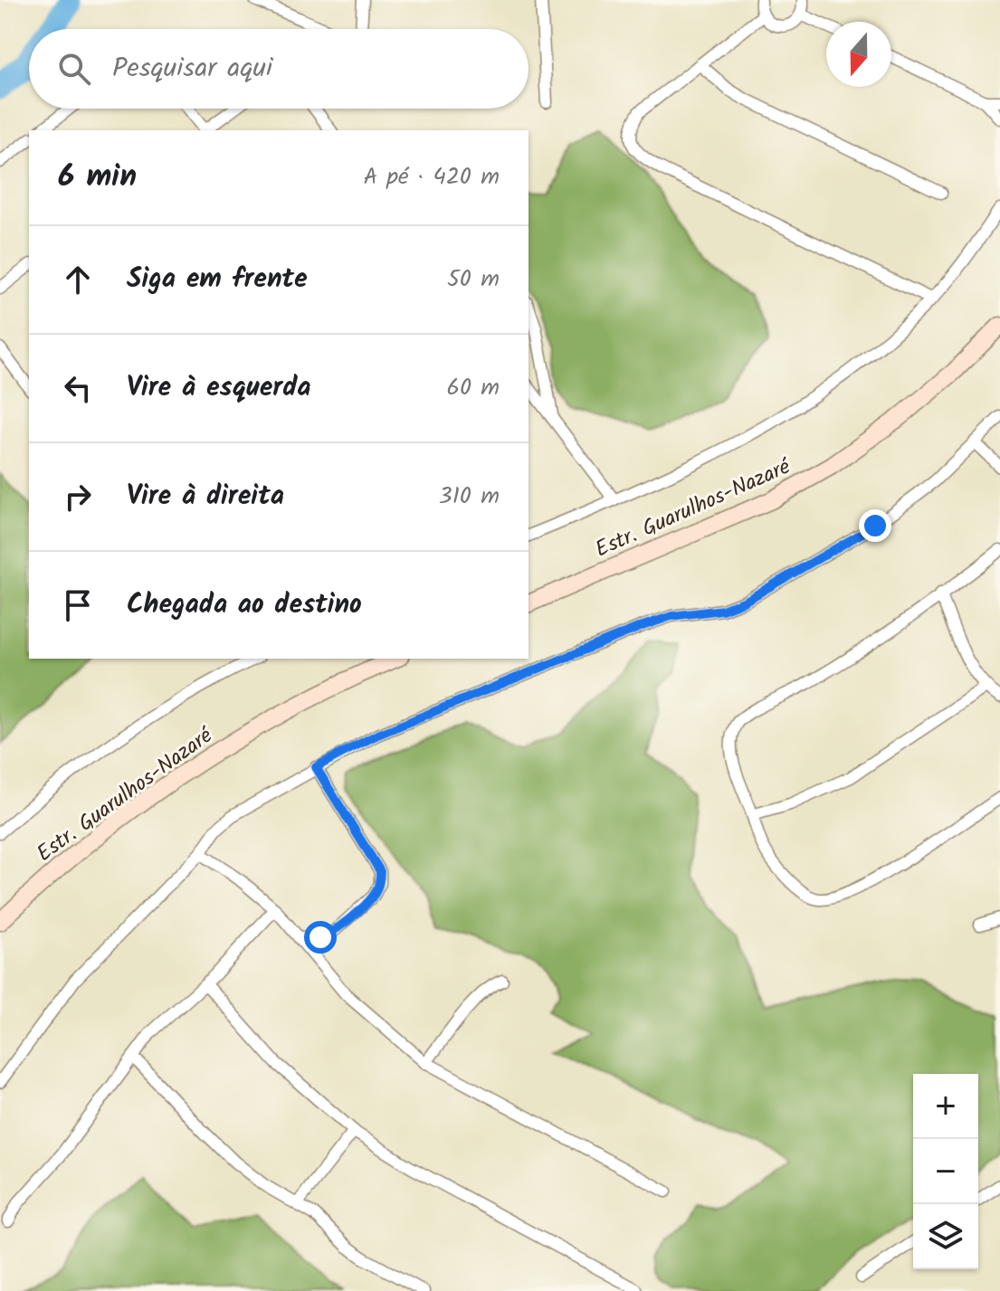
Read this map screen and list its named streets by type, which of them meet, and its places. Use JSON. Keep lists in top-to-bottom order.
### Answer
{
  "streets": {
    "main road": ["Estr. Guarulhos-Nazaré"]
  },
  "north": "bottom",
  "page": {
    "search": "Pesquisar aqui",
    "heading": ["6 min", "A pé · 420 m"],
    "list": [
      ["Siga em frente", "50 m"],
      ["Vire à esquerda", "60 m"],
      ["Vire à direita", "310 m"],
      "Chegada ao destino"
    ],
    "map_buttons": ["+", "−"]
  }
}
